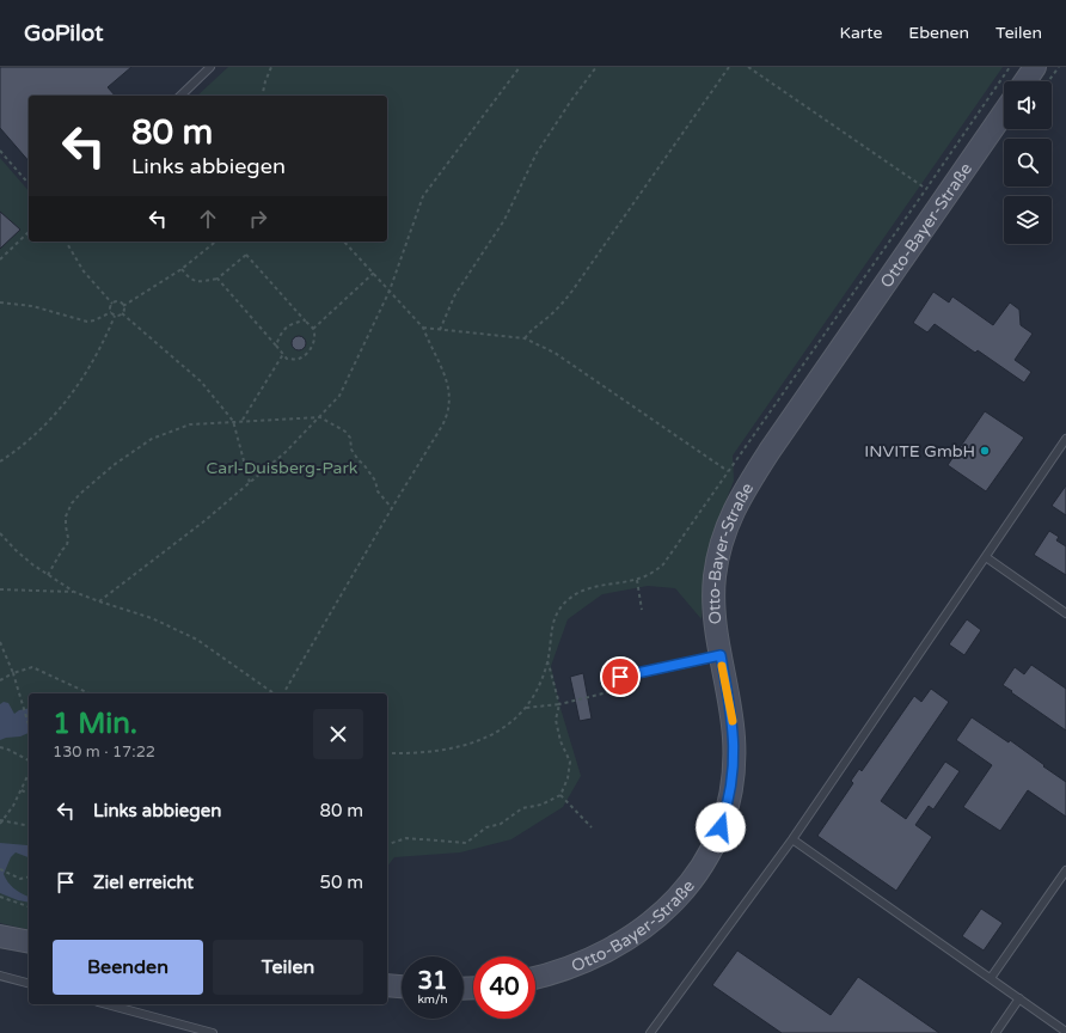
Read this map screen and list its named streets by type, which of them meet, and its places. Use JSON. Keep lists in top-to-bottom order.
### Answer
{
  "streets": {
    "street": ["Otto-Bayer-Straße"]
  },
  "parks": ["Carl-Duisberg-Park"],
  "places": ["INVITE GmbH"],
  "page": {
    "header": "GoPilot",
    "nav": ["Karte", "Ebenen", "Teilen"],
    "turn": ["80 m", "Links abbiegen"],
    "heading": ["1 Min.", "130 m · 17:22"],
    "list": [
      {
        "name": "Links abbiegen",
        "value": "80 m"
      },
      {
        "name": "Ziel erreicht",
        "value": "50 m"
      }
    ],
    "buttons": ["Beenden", "Teilen"],
    "speed": "31 km/h",
    "limit": "40"
  }
}
